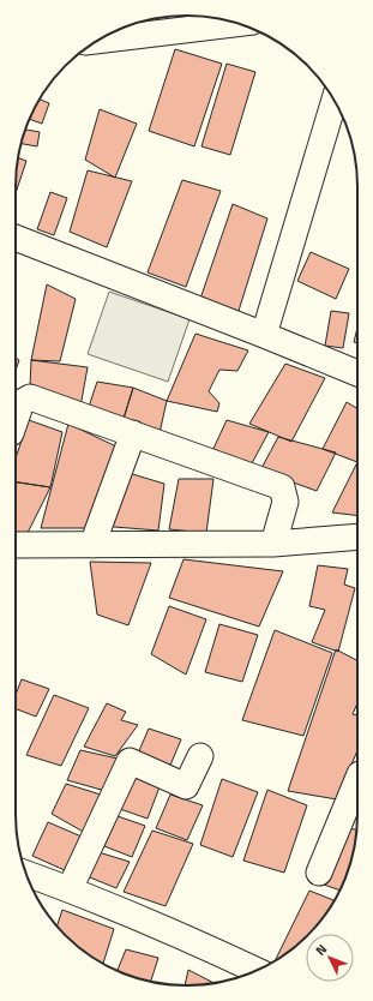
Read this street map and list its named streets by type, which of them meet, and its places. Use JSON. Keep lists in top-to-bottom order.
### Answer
{
  "north": "top left"
}
